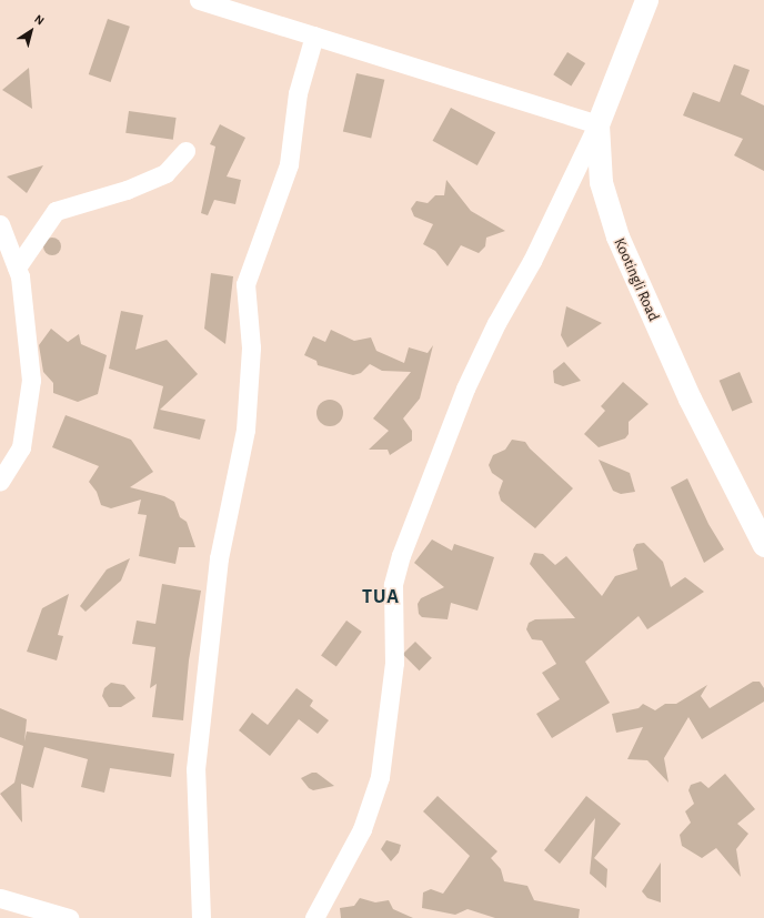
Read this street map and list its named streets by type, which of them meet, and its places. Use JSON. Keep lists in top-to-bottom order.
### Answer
{
  "streets": {
    "street": ["Kootingli Road"]
  },
  "districts": ["TUA"],
  "north": "top right"
}
